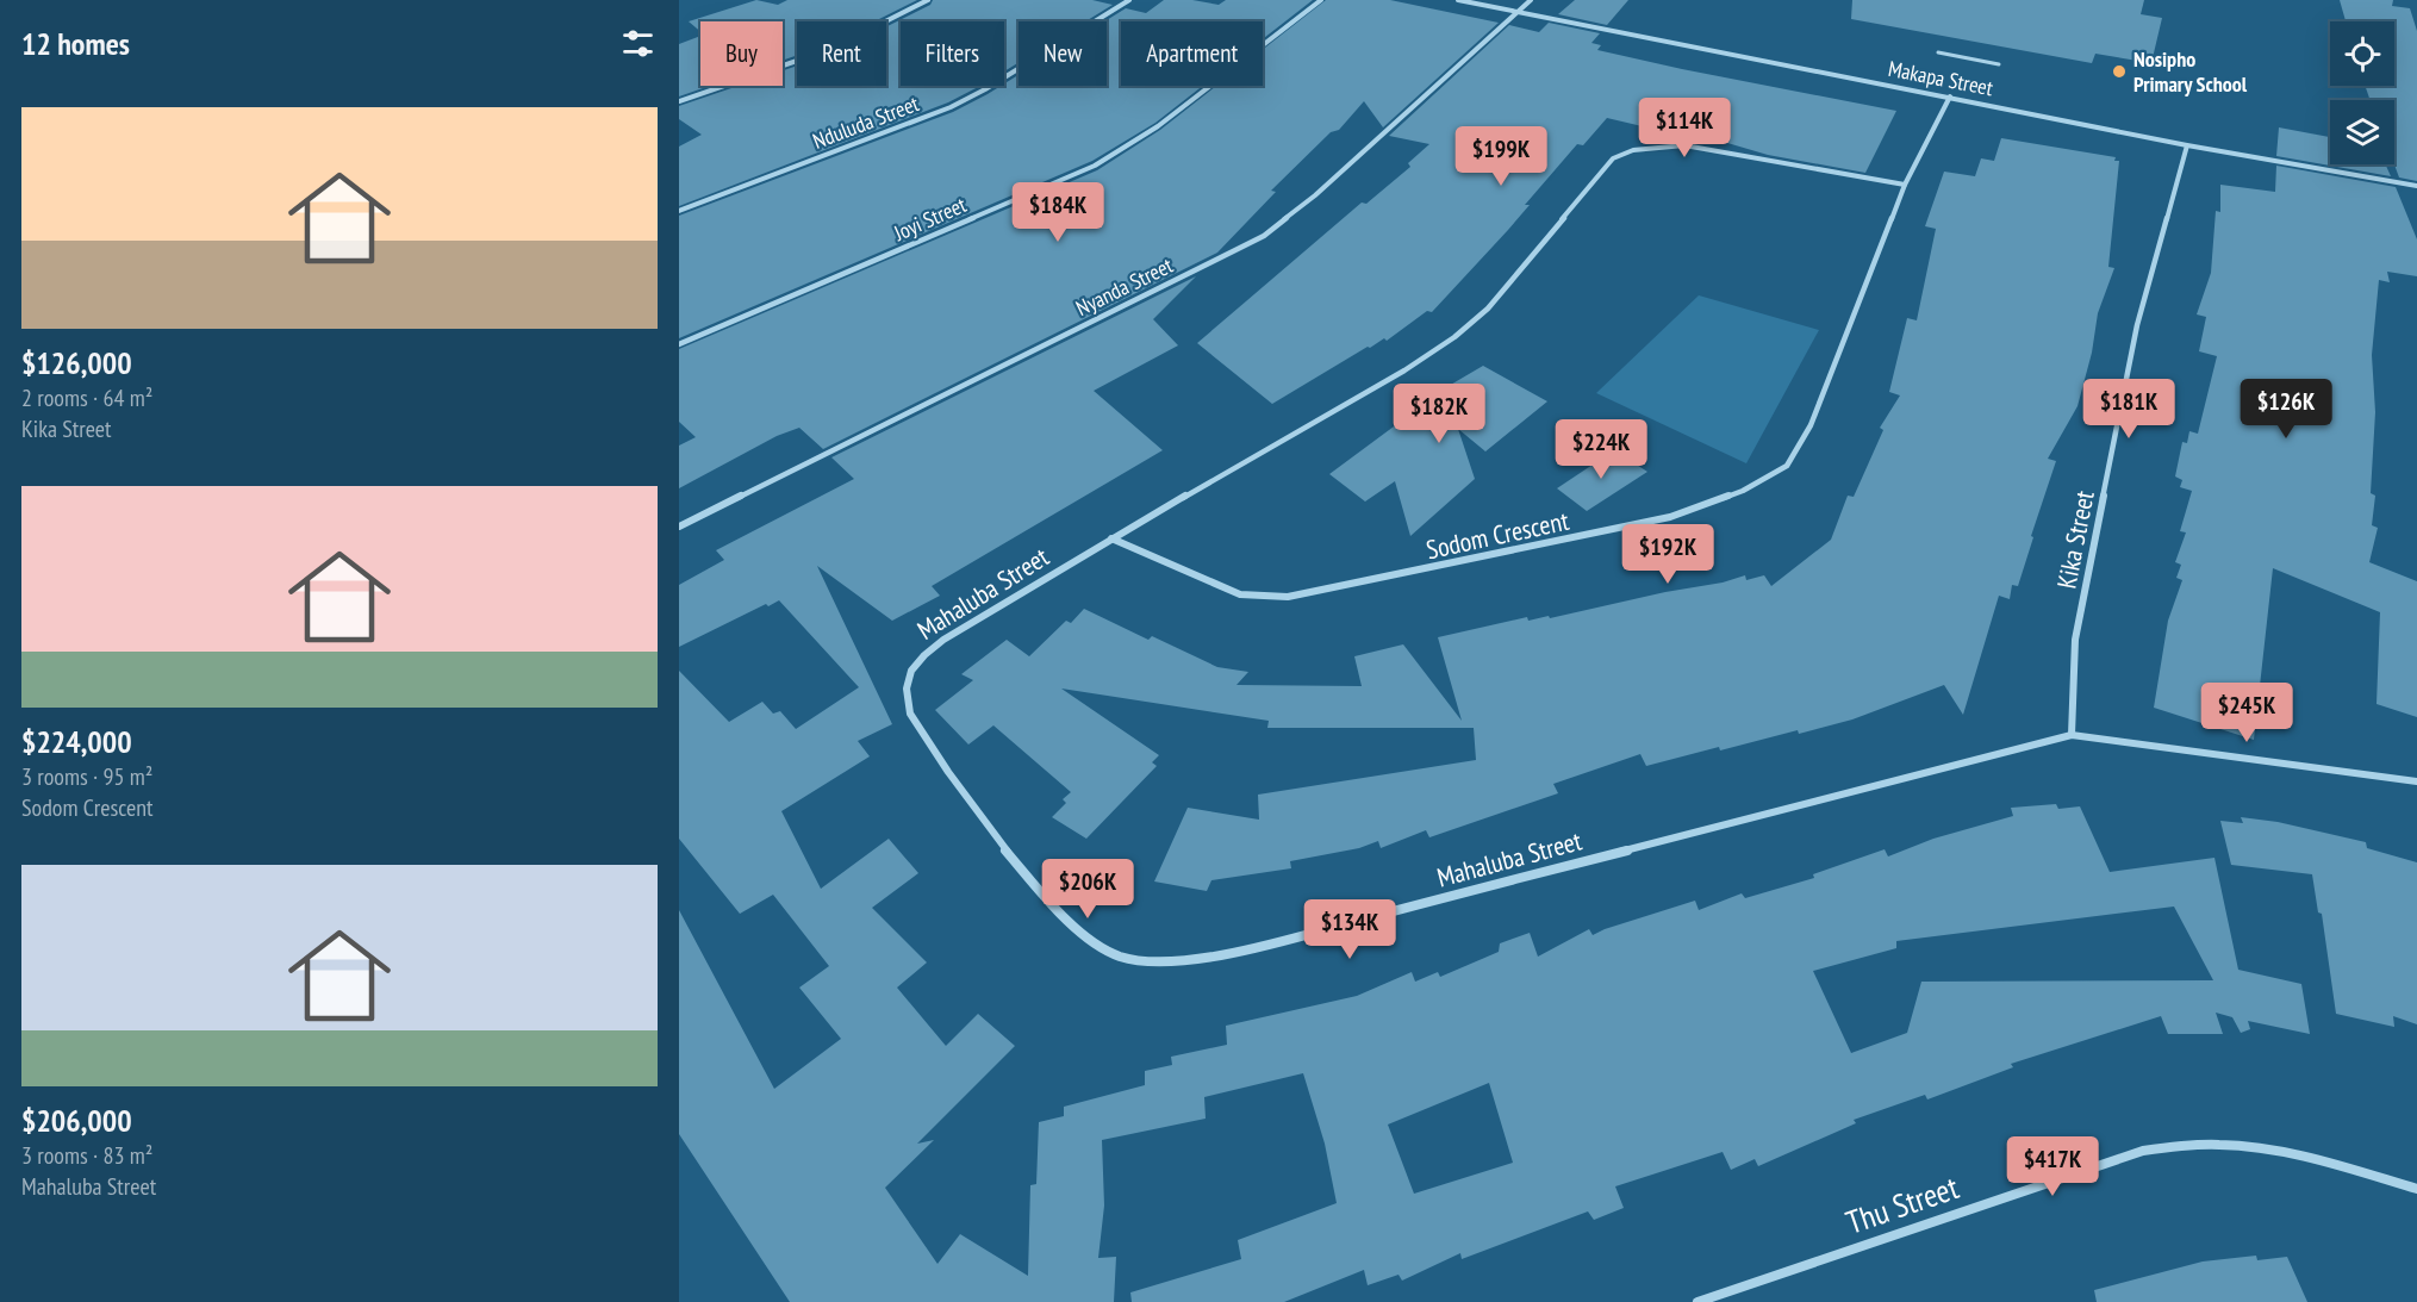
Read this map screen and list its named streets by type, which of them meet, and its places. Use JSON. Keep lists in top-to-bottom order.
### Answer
{
  "streets": {
    "street": [
      "Makapa Street",
      "Nduluda Street",
      "Joyi Street",
      "Nyanda Street",
      "Sodom Crescent",
      "Kika Street",
      "Mahaluba Street",
      "Thu Street"
    ]
  },
  "crossings": [
    ["Makapa Street", "Nyanda Street"],
    ["Makapa Street", "Sodom Crescent"],
    ["Makapa Street", "Kika Street"],
    ["Sodom Crescent", "Mahaluba Street"],
    ["Kika Street", "Mahaluba Street"]
  ],
  "places": ["Nosipho Primary School"],
  "page": {
    "heading": "12 homes",
    "chip": [
      "Buy",
      "Rent",
      "Filters",
      "New",
      "Apartment"
    ],
    "list": [
      {
        "name": "$126,000",
        "note": "2 rooms · 64 m² · Kika Street"
      },
      {
        "name": "$224,000",
        "note": "3 rooms · 95 m² · Sodom Crescent"
      },
      {
        "name": "$206,000",
        "note": "3 rooms · 83 m² · Mahaluba Street"
      }
    ],
    "price": [
      "$114K",
      "$199K",
      "$184K",
      "$181K",
      "$126K",
      "$182K",
      "$224K",
      "$192K",
      "$245K",
      "$206K",
      "$134K",
      "$417K"
    ]
  }
}
